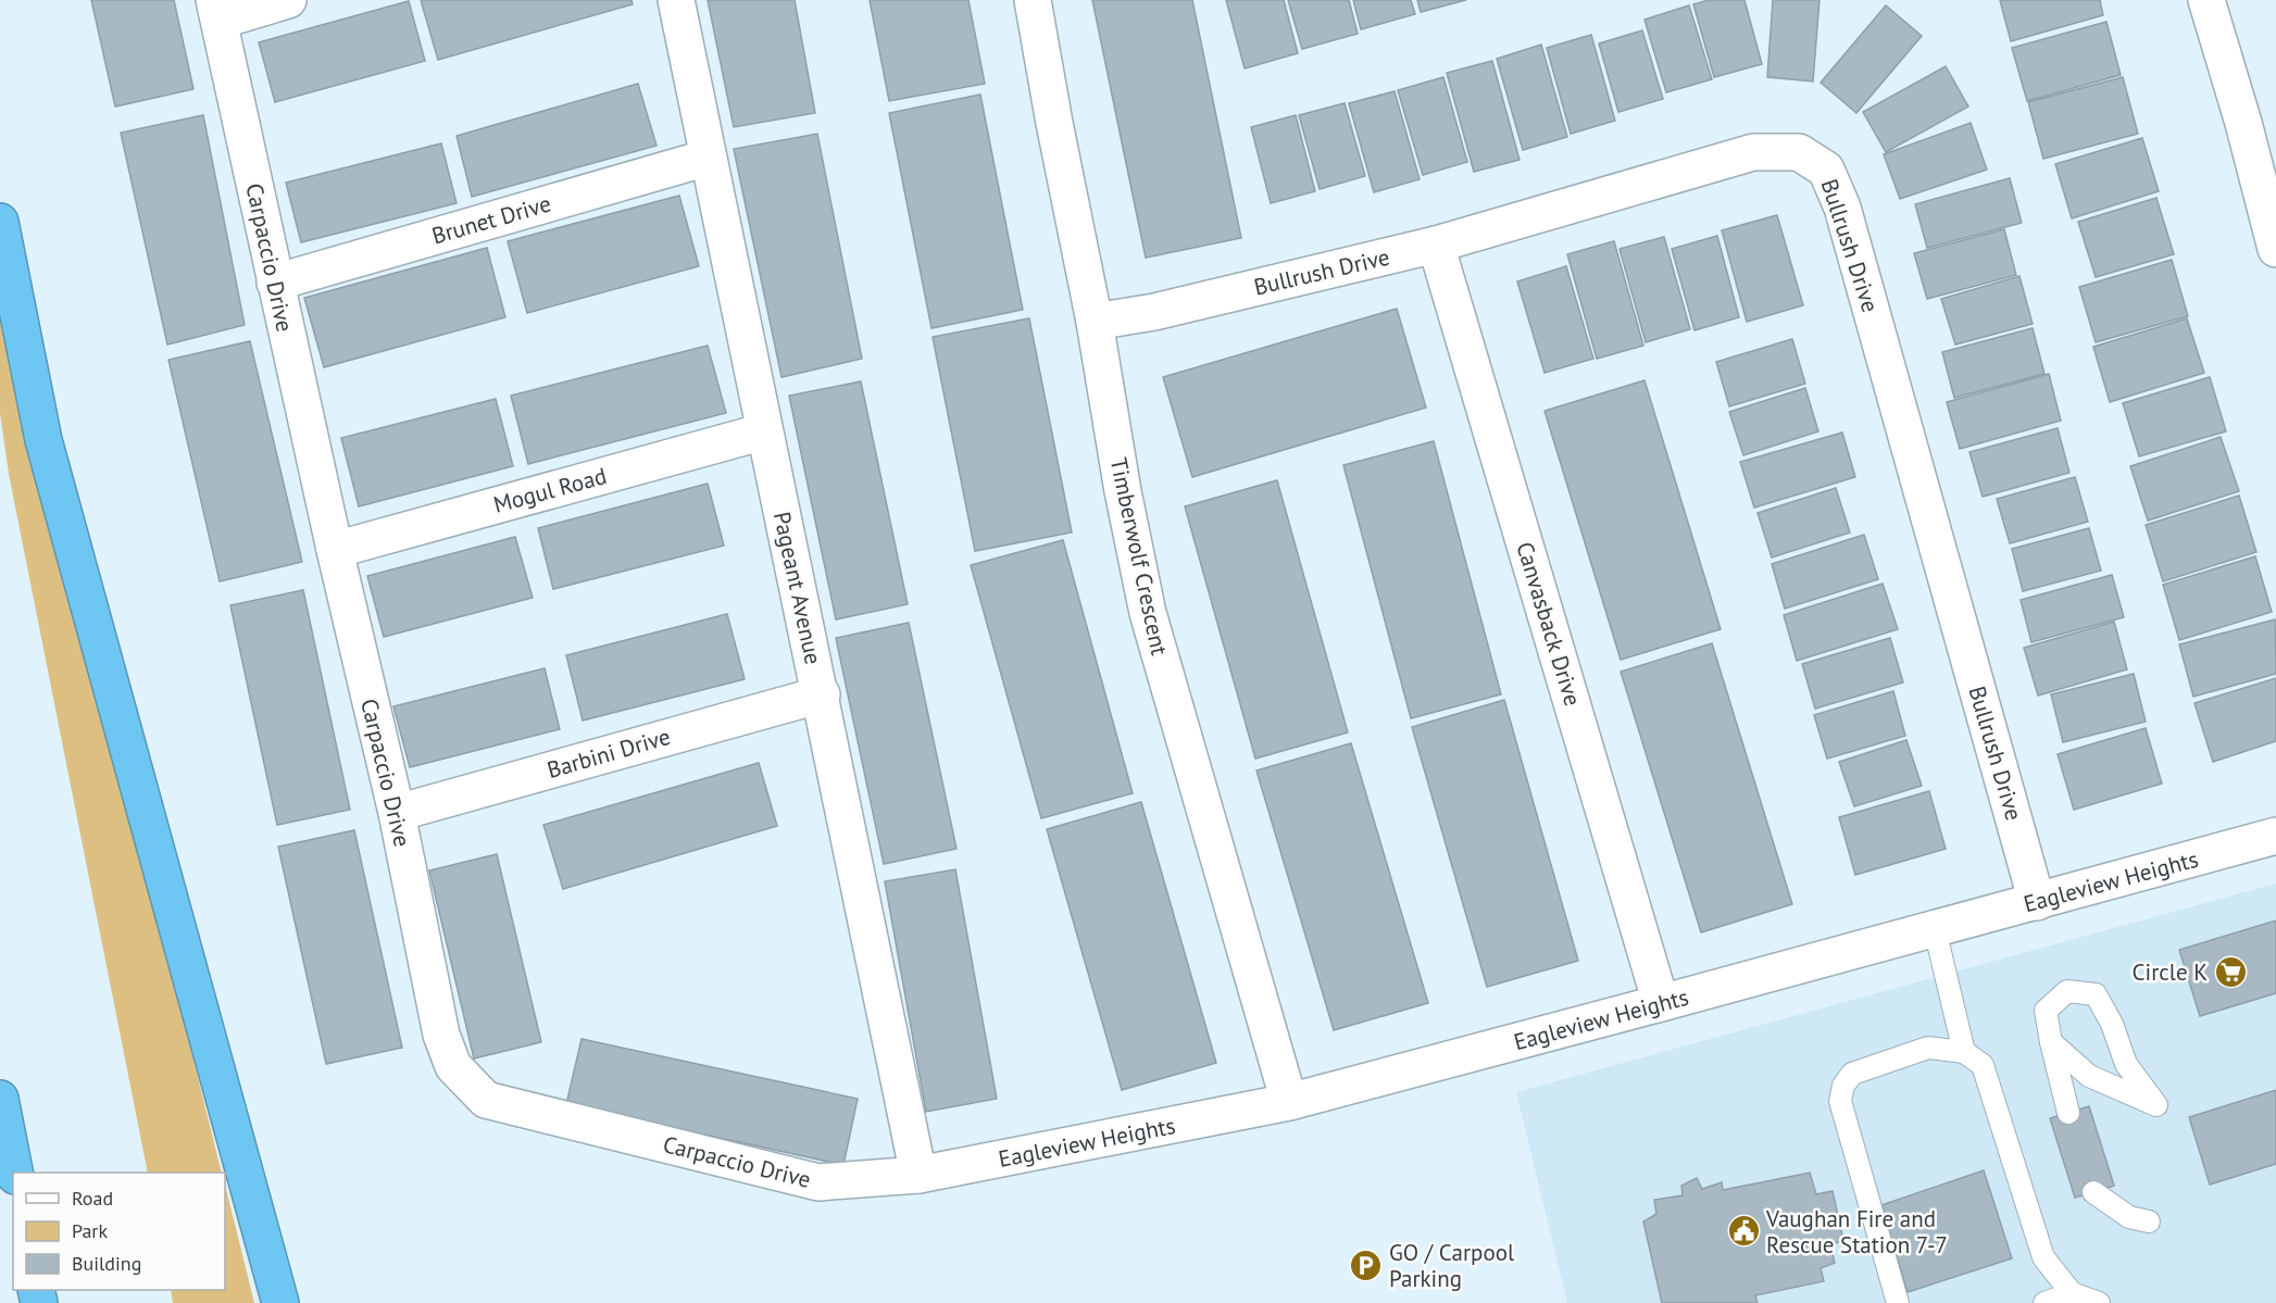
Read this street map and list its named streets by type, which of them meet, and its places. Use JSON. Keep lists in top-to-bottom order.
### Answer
{
  "streets": {
    "street": [
      "Brunet Drive",
      "Bullrush Drive",
      "Carpaccio Drive",
      "Mogul Road",
      "Timberwolf Crescent",
      "Pageant Avenue",
      "Canvasback Drive",
      "Barbini Drive",
      "Eagleview Heights"
    ]
  },
  "crossings": [
    ["Brunet Drive", "Carpaccio Drive"],
    ["Brunet Drive", "Pageant Avenue"],
    ["Bullrush Drive", "Timberwolf Crescent"],
    ["Bullrush Drive", "Canvasback Drive"],
    ["Bullrush Drive", "Eagleview Heights"],
    ["Carpaccio Drive", "Mogul Road"],
    ["Carpaccio Drive", "Pageant Avenue"],
    ["Carpaccio Drive", "Barbini Drive"],
    ["Carpaccio Drive", "Eagleview Heights"],
    ["Mogul Road", "Pageant Avenue"],
    ["Timberwolf Crescent", "Eagleview Heights"],
    ["Pageant Avenue", "Barbini Drive"],
    ["Pageant Avenue", "Eagleview Heights"],
    ["Canvasback Drive", "Eagleview Heights"]
  ],
  "places": {
    "supermarket": ["Circle K"],
    "public building": ["Vaughan Fire and Rescue Station 7-7"],
    "parking": ["GO / Carpool Parking"]
  },
  "legend": ["Road", "Park", "Building"]
}
